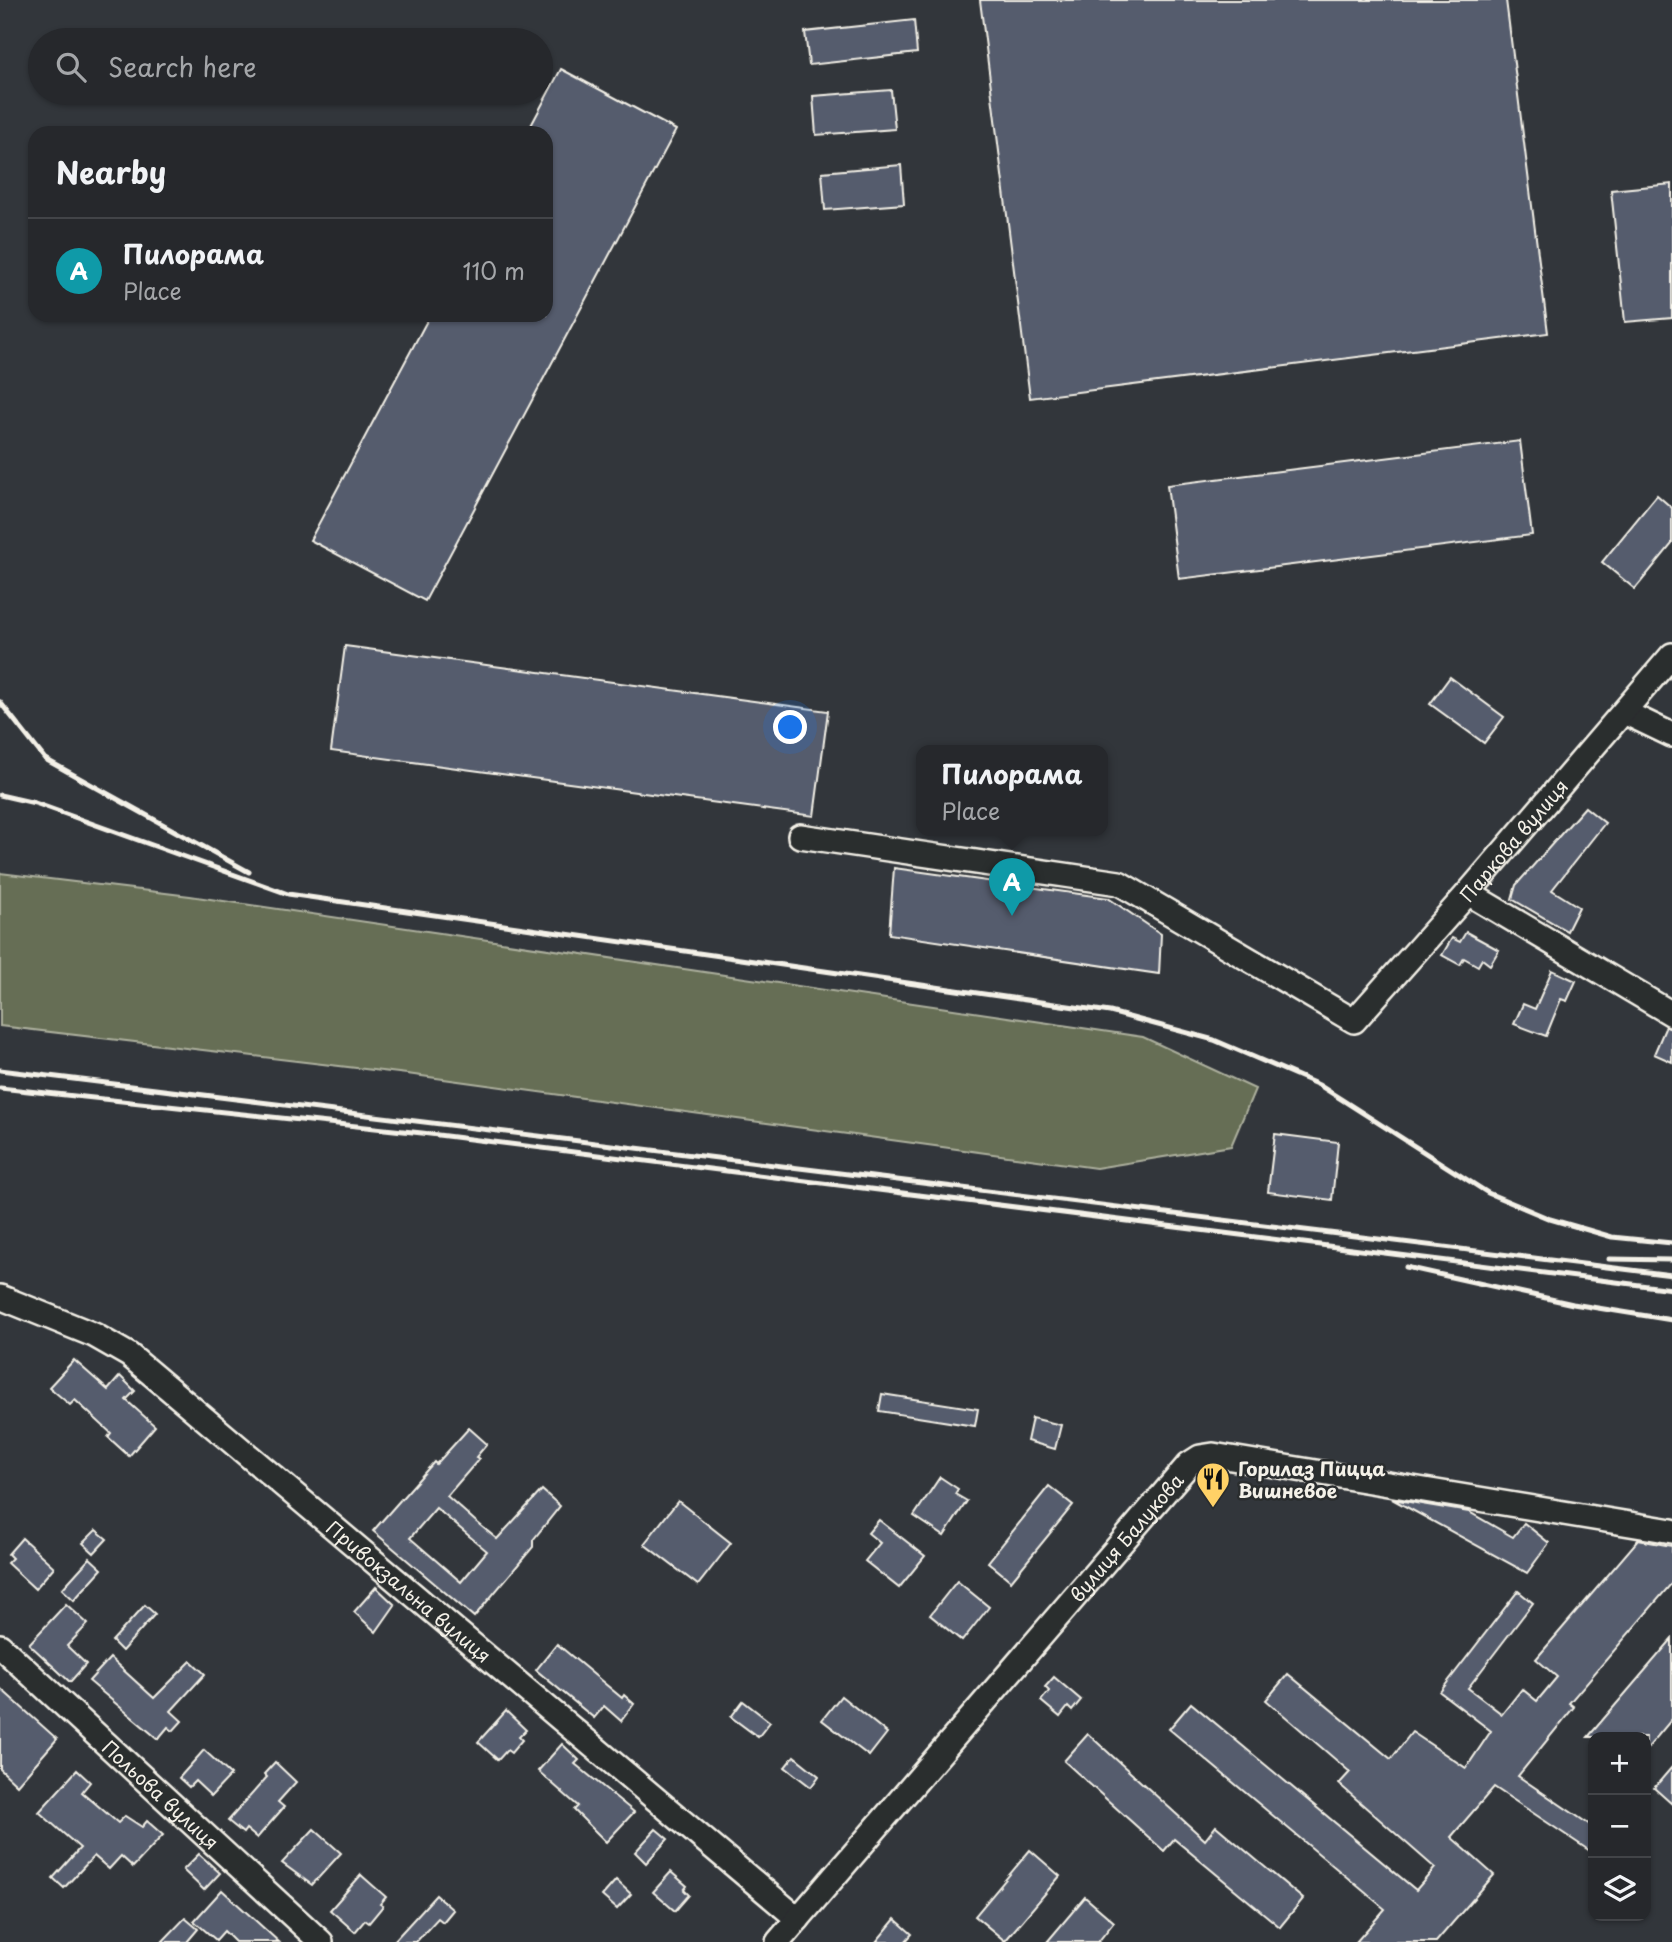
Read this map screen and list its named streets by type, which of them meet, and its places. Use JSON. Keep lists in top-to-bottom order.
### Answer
{
  "streets": {
    "street": [
      "Паркова вулиця",
      "вулиця Балукова",
      "Привокзальна вулиця",
      "Польова вулиця"
    ]
  },
  "crossings": [
    ["вулиця Балукова", "Привокзальна вулиця"]
  ],
  "places": {
    "restaurant": ["Горилаз Пицца Вишневое"]
  },
  "page": {
    "search": "Search here",
    "heading": "Nearby",
    "list": [
      {
        "mark": "A",
        "name": "Пилорама",
        "note": "Place",
        "value": "110 m"
      }
    ],
    "popup": ["Пилорама", "Place"],
    "pins": "A",
    "map_buttons": ["+", "−"]
  }
}
